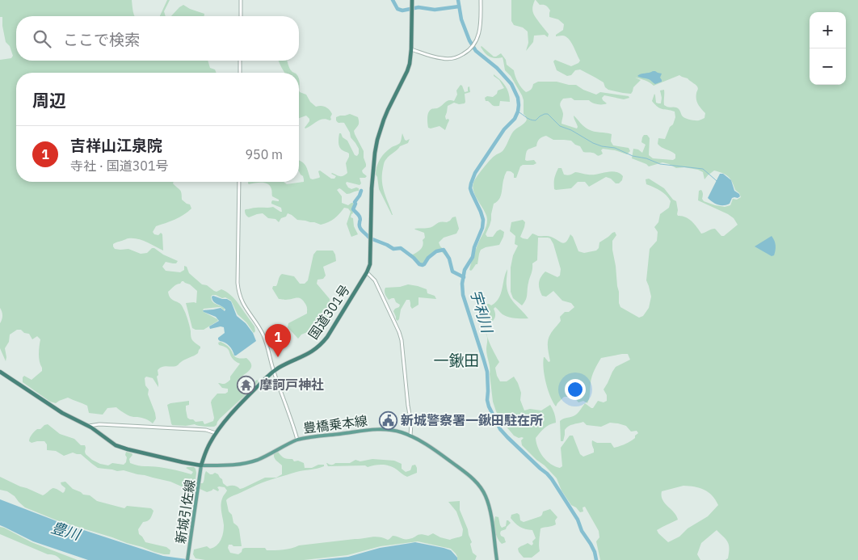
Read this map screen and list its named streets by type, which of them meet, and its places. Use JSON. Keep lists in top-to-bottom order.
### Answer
{
  "streets": {
    "highway": ["国道301号"],
    "main road": ["豊橋乗本線", "新城引佐線"]
  },
  "crossings": [
    ["国道301号", "豊橋乗本線"],
    ["国道301号", "新城引佐線"],
    ["豊橋乗本線", "新城引佐線"]
  ],
  "districts": ["一鍬田"],
  "water": ["宇利川", "豊川"],
  "places": {
    "temple": ["摩訶戸神社"],
    "public building": ["新城警察署一鍬田駐在所"]
  },
  "page": {
    "map_buttons": ["+", "−"],
    "search": "ここで検索",
    "heading": "周辺",
    "list": [
      {
        "mark": "1",
        "name": "吉祥山江泉院",
        "note": "寺社 · 国道301号",
        "value": "950 m"
      }
    ],
    "pins": "1"
  }
}
